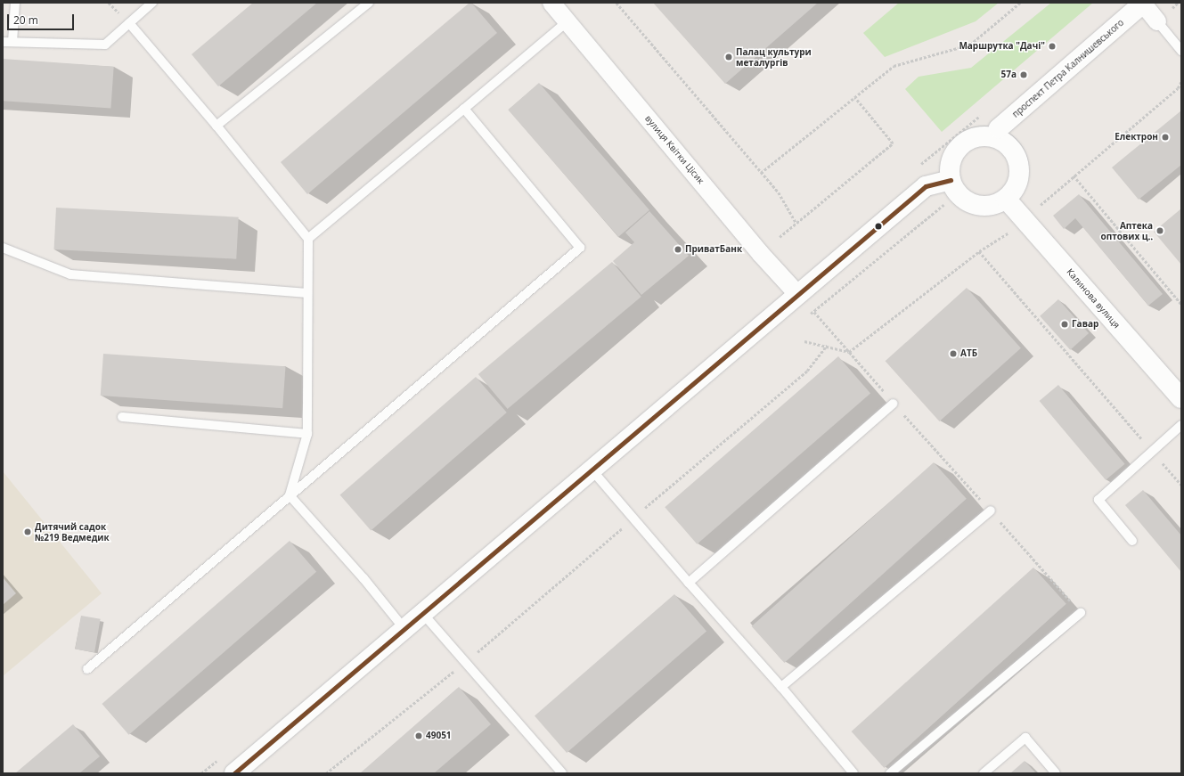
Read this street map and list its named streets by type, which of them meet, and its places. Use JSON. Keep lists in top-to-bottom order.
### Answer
{
  "streets": {
    "street": ["проспект Петра Калнишевського", "вулиця Квітки Цісик", "Калинова вулиця"]
  },
  "crossings": [
    ["проспект Петра Калнишевського", "Калинова вулиця"]
  ],
  "places": [
    "Маршрутка \"Дачі\"",
    "Палац культури металургів",
    "57а",
    "Електрон",
    "Аптека оптових ц‥",
    "ПриватБанк",
    "Гавар",
    "АТБ",
    "Дитячий садок №219 Ведмедик",
    "49051"
  ],
  "scale_bar": "20 m"
}
